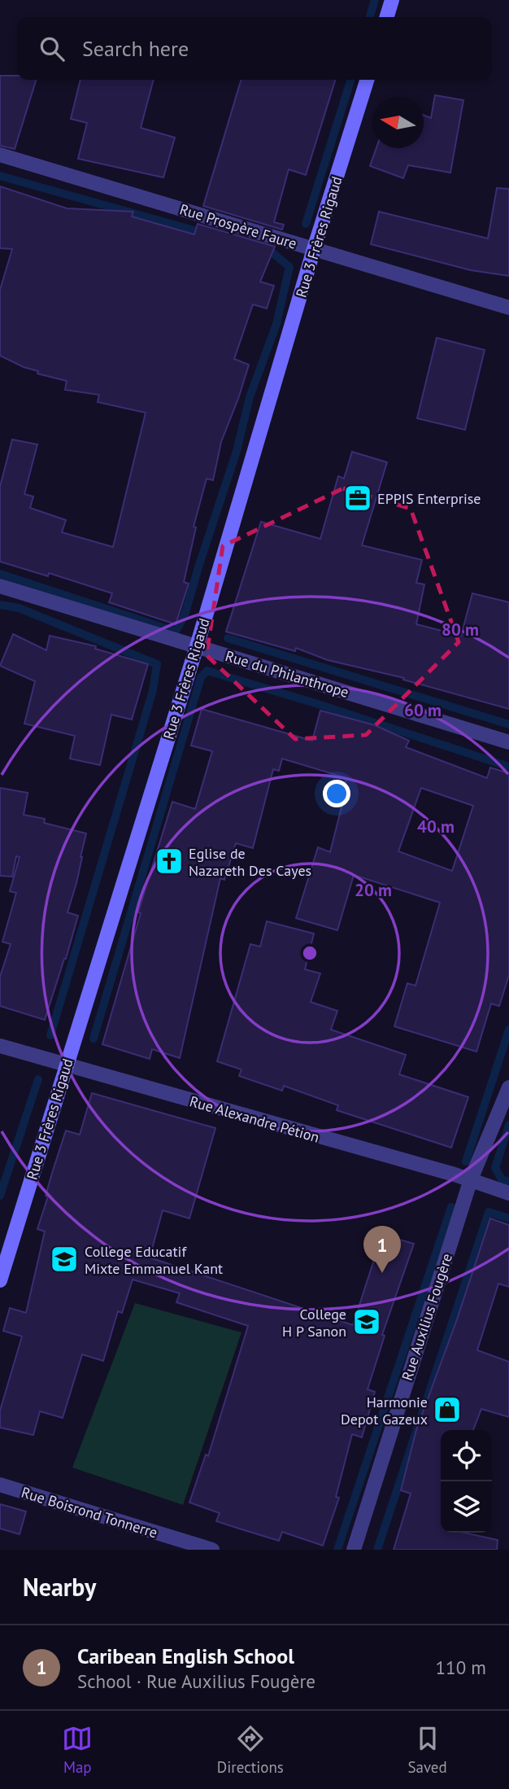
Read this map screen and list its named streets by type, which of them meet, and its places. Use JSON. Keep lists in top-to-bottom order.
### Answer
{
  "streets": {
    "street": [
      "Rue Prospère Faure",
      "Rue 3 Frères Rigaud",
      "Rue du Philanthrope",
      "Rue Alexandre Pétion",
      "Rue Auxilius Fougère",
      "Rue Boisrond Tonnerre"
    ]
  },
  "crossings": [
    ["Rue Prospère Faure", "Rue 3 Frères Rigaud"],
    ["Rue 3 Frères Rigaud", "Rue du Philanthrope"],
    ["Rue 3 Frères Rigaud", "Rue Alexandre Pétion"],
    ["Rue Alexandre Pétion", "Rue Auxilius Fougère"]
  ],
  "places": {
    "office": ["EPPIS Enterprise"],
    "church": ["Eglise de Nazareth Des Cayes"],
    "school or university": ["College Educatif Mixte Emmanuel Kant", "College H P Sanon"],
    "shop": ["Harmonie Depot Gazeux"]
  },
  "north": "left",
  "page": {
    "search": "Search here",
    "pins": "1",
    "heading": "Nearby",
    "list": [
      {
        "mark": "1",
        "name": "Caribean English School",
        "note": "School · Rue Auxilius Fougère",
        "value": "110 m"
      }
    ],
    "nav": ["Map", "Directions", "Saved"]
  },
  "rings": [
    "80 m",
    "60 m",
    "40 m",
    "20 m"
  ]
}
